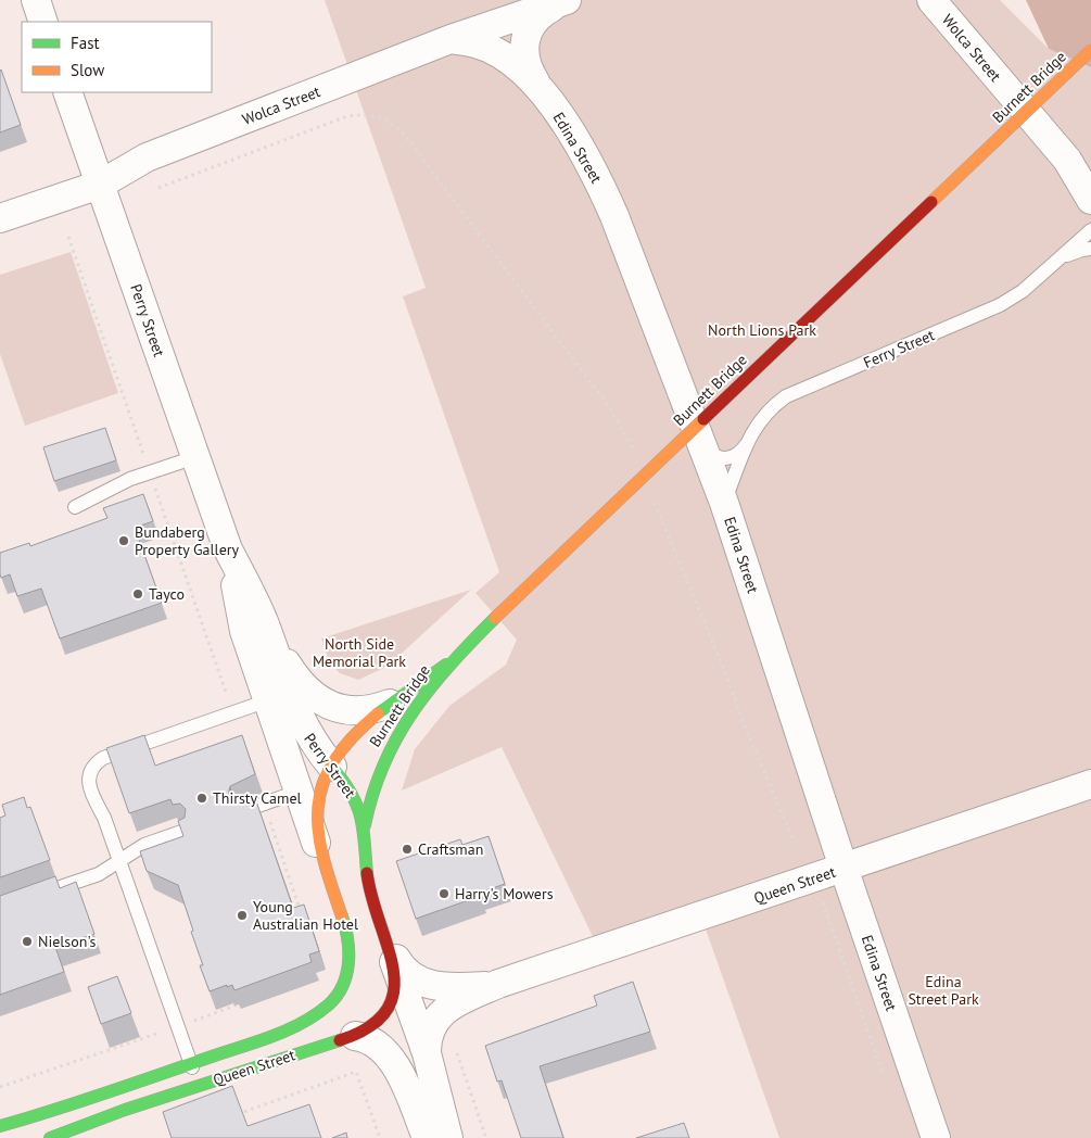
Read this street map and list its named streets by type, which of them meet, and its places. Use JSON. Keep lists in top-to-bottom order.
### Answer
{
  "streets": {
    "main road": ["Burnett Bridge", "Perry Street", "Queen Street"],
    "street": ["Wolca Street", "Edina Street"],
    "lane": ["Ferry Street"]
  },
  "crossings": [
    ["Wolca Street", "Edina Street"],
    ["Wolca Street", "Perry Street"],
    ["Burnett Bridge", "Perry Street"],
    ["Edina Street", "Ferry Street"],
    ["Edina Street", "Queen Street"],
    ["Perry Street", "Queen Street"]
  ],
  "parks": ["North Lions Park", "North Side Memorial Park", "Edina Street Park"],
  "places": [
    "Bundaberg Property Gallery",
    "Tayco",
    "Thirsty Camel",
    "Craftsman",
    "Harry's Mowers",
    "Young Australian Hotel",
    "Nielson's"
  ],
  "legend": ["Fast", "Slow"]
}
